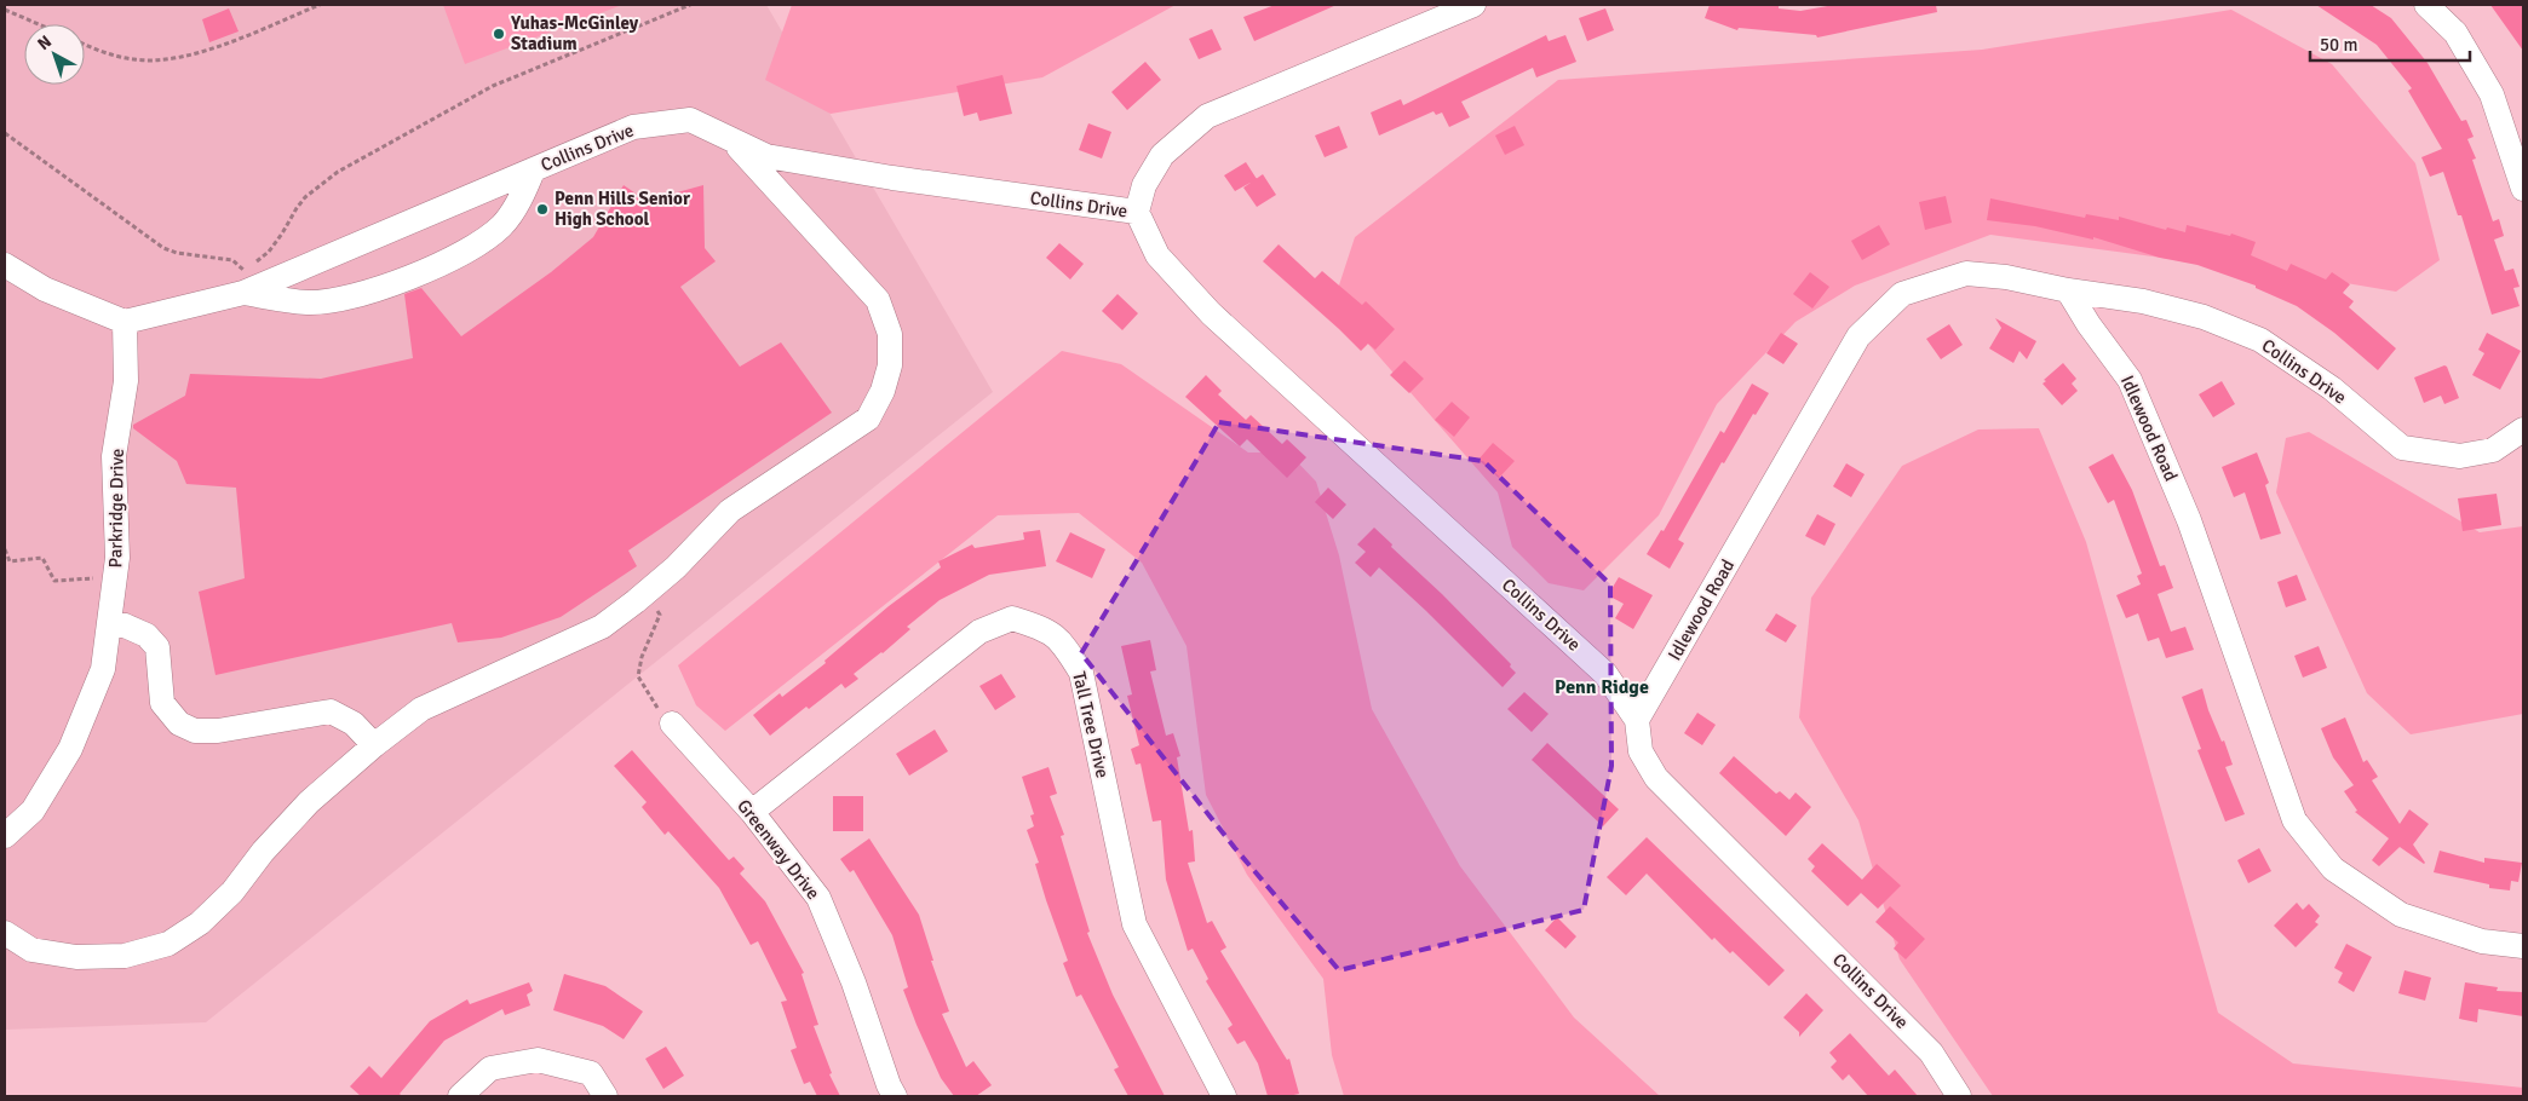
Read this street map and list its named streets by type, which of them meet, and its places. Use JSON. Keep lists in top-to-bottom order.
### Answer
{
  "streets": {
    "street": [
      "Collins Drive",
      "Idlewood Road",
      "Parkridge Drive",
      "Tall Tree Drive",
      "Greenway Drive"
    ]
  },
  "crossings": [
    ["Collins Drive", "Idlewood Road"],
    ["Collins Drive", "Parkridge Drive"],
    ["Tall Tree Drive", "Greenway Drive"]
  ],
  "districts": ["Penn Ridge"],
  "places": ["Yuhas-McGinley Stadium", "Penn Hills Senior High School"],
  "scale_bar": "50 m",
  "north": "top left"
}
